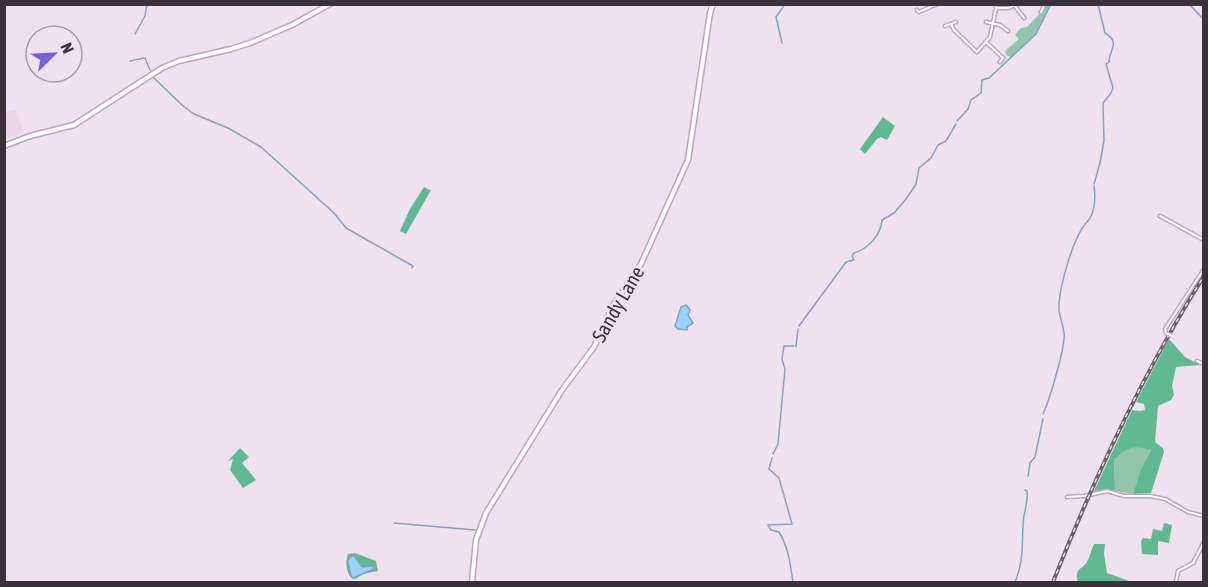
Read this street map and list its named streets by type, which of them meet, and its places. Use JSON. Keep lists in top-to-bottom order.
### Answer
{
  "streets": {
    "street": ["Sandy Lane"]
  },
  "north": "top right"
}
